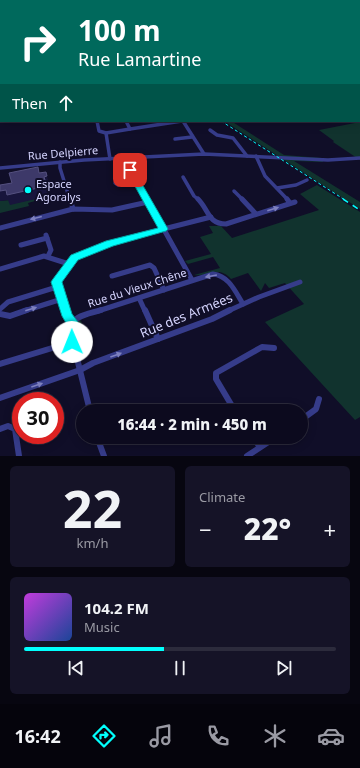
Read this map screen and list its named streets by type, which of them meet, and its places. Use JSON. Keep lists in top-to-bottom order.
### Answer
{
  "streets": {
    "street": ["Rue Delpierre", "Rue du Vieux Chêne", "Rue des Armées"]
  },
  "crossings": [
    ["Rue du Vieux Chêne", "Rue des Armées"]
  ],
  "places": ["Espace Agoralys"],
  "page": {
    "turn": ["100 m", "Rue Lamartine"],
    "then": "Then",
    "limit": "30",
    "trip": "16:44 · 2 min · 450 m",
    "tile": [
      ["22", "km/h"],
      "Climate"
    ],
    "heat": ["−", "22°", "+"],
    "song": ["104.2 FM", "Music"],
    "tabs": "16:42"
  }
}
